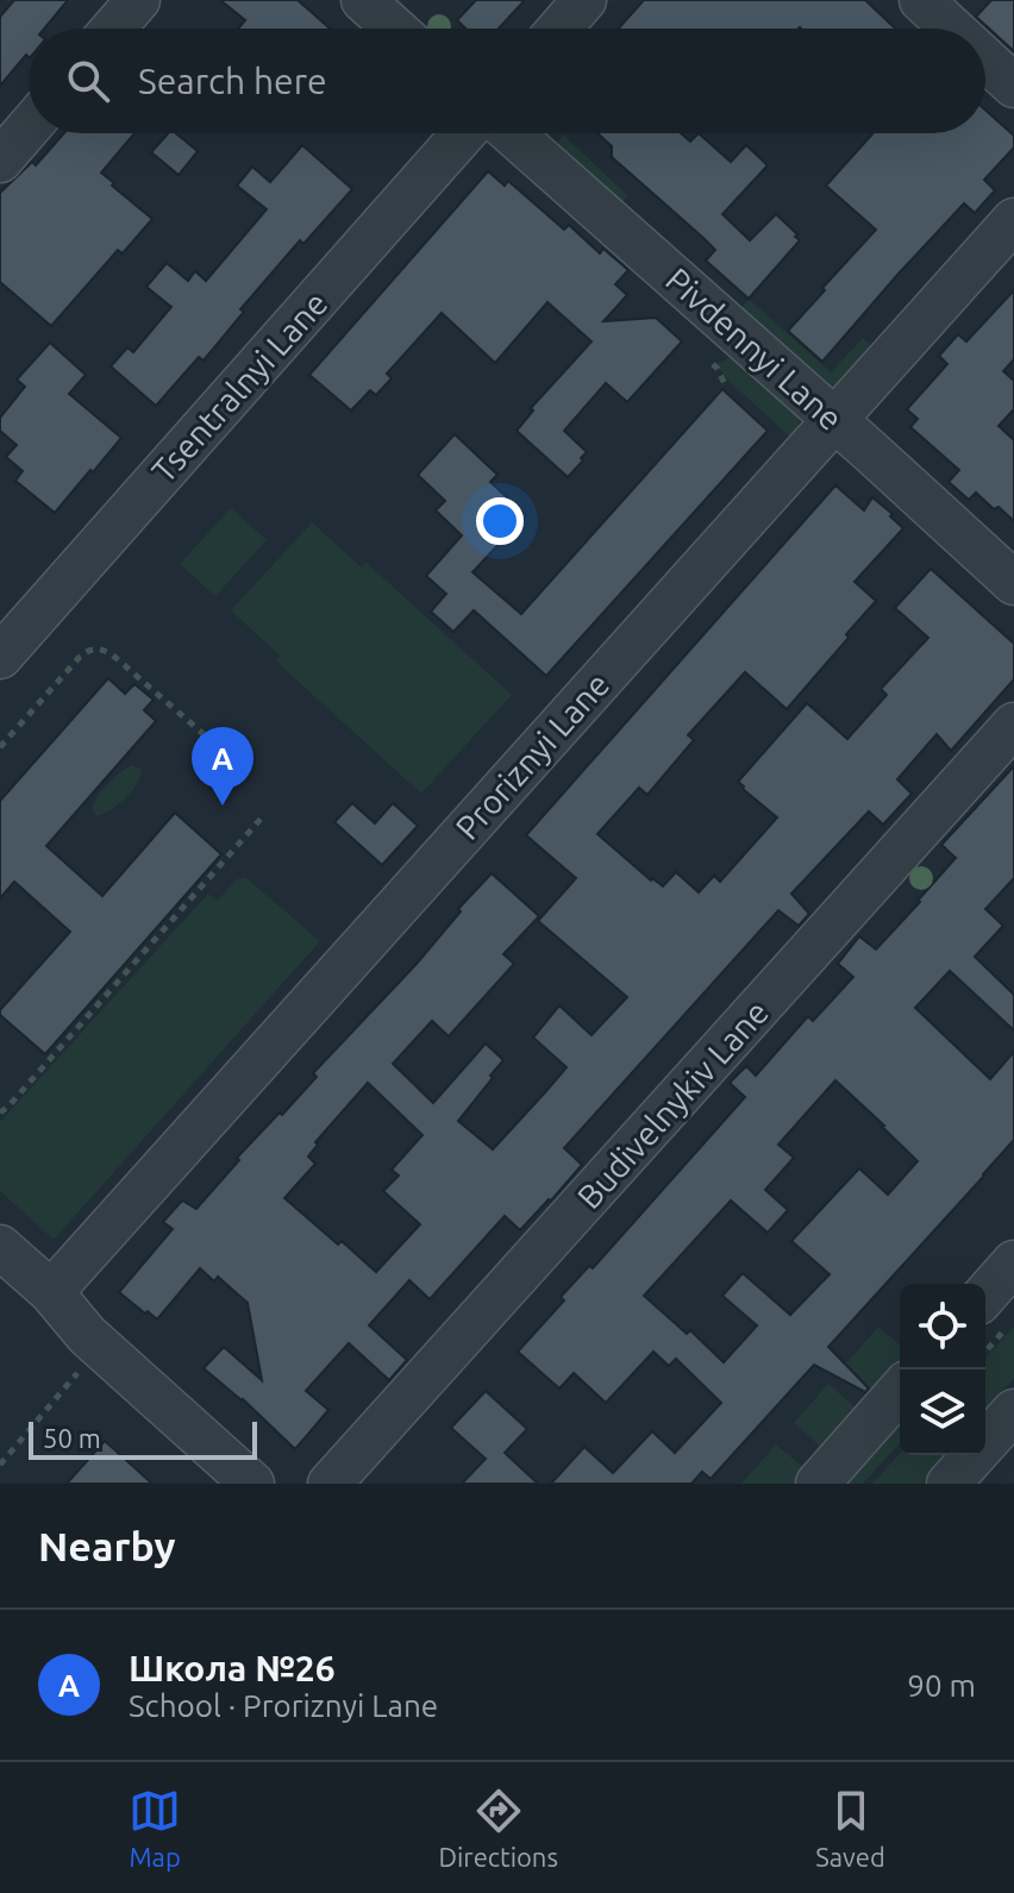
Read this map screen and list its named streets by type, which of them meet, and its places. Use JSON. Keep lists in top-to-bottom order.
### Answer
{
  "streets": {
    "street": [
      "Pivdennyi Lane",
      "Tsentralnyi Lane",
      "Proriznyi Lane",
      "Budivelnykiv Lane"
    ]
  },
  "crossings": [
    ["Pivdennyi Lane", "Proriznyi Lane"]
  ],
  "scale_bar": "50 m",
  "page": {
    "search": "Search here",
    "pins": "A",
    "scale": "50 m",
    "heading": "Nearby",
    "list": [
      {
        "mark": "A",
        "name": "Школа №26",
        "note": "School · Proriznyi Lane",
        "value": "90 m"
      }
    ],
    "nav": ["Map", "Directions", "Saved"]
  }
}
